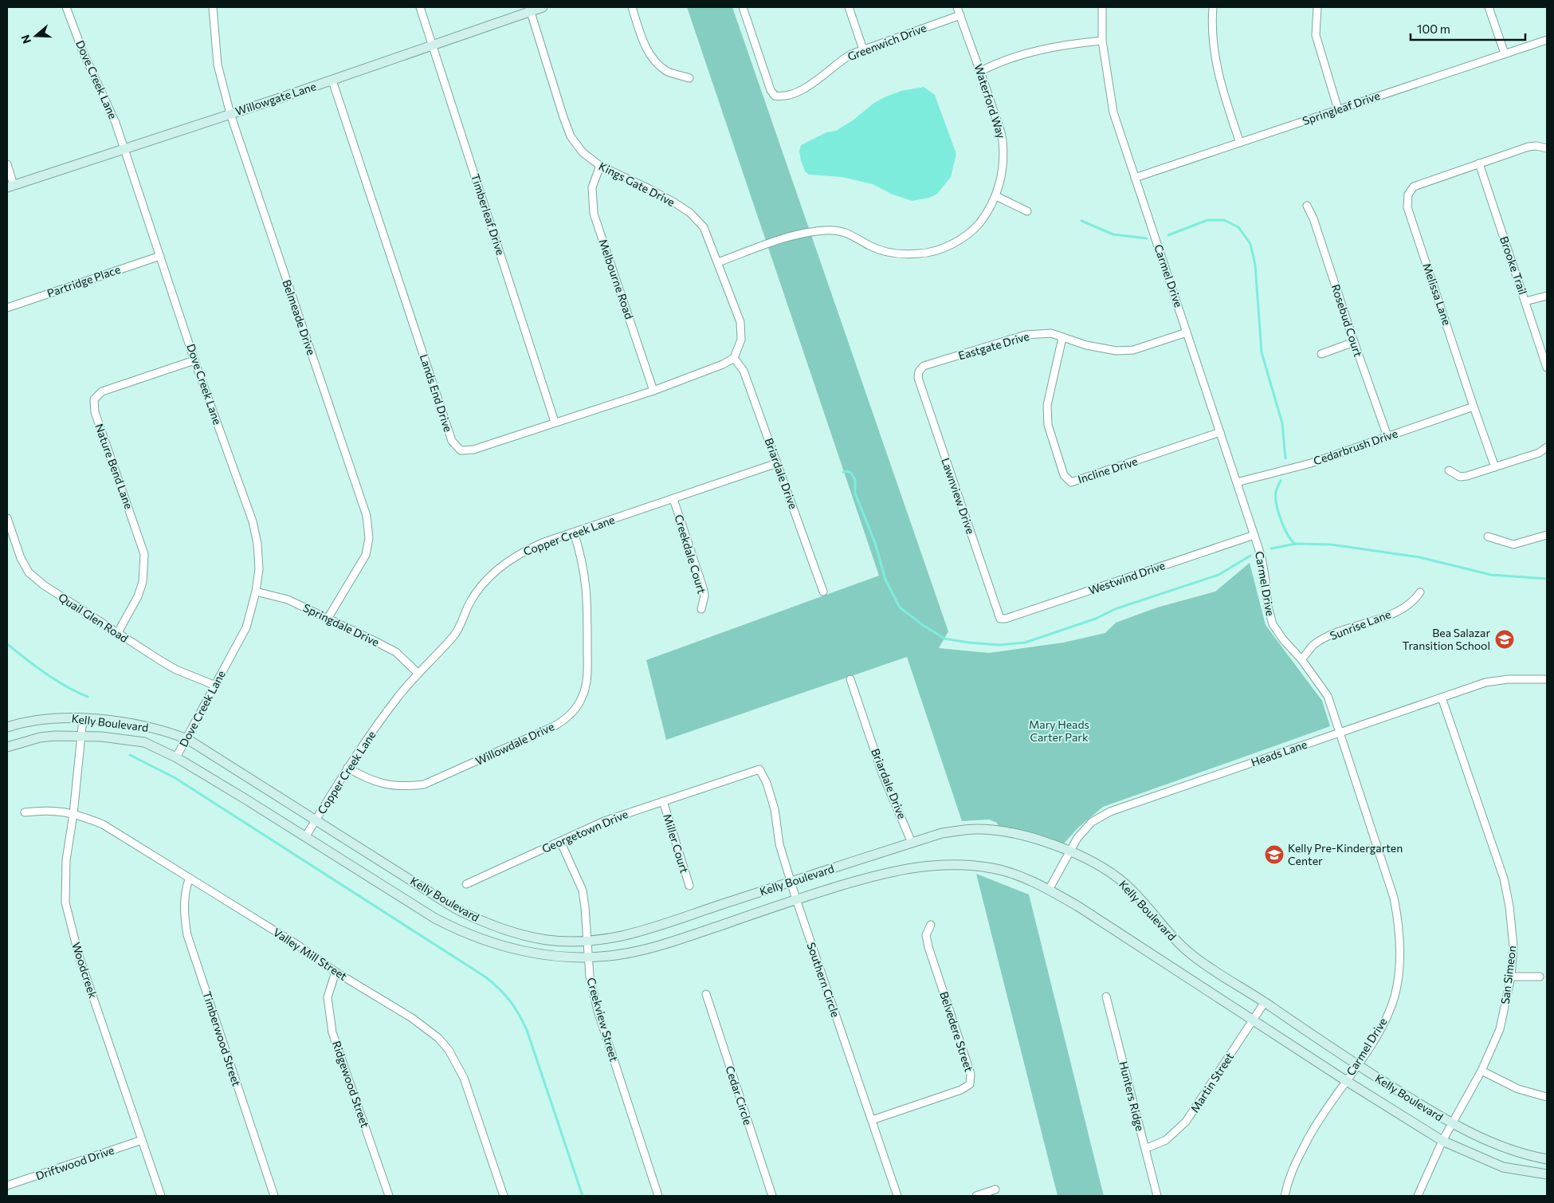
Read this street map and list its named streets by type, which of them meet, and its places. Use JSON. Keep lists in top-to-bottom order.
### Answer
{
  "streets": {
    "main road": ["Willowgate Lane", "Kelly Boulevard"],
    "street": [
      "Greenwich Drive",
      "Dove Creek Lane",
      "Waterford Way",
      "Springleaf Drive",
      "Kings Gate Drive",
      "Timberleaf Drive",
      "Brooke Trail",
      "Carmel Drive",
      "Melbourne Road",
      "Partridge Place",
      "Melissa Lane",
      "Belmeade Drive",
      "Rosebud Court",
      "Eastgate Drive",
      "Lands End Drive",
      "Cedarbrush Drive",
      "Nature Bend Lane",
      "Incline Drive",
      "Briardale Drive",
      "Lawnview Drive",
      "Copper Creek Lane",
      "Creekdale Court",
      "Westwind Drive",
      "Quail Glen Road",
      "Springdale Drive",
      "Sunrise Lane",
      "Willowdale Drive",
      "Heads Lane",
      "Georgetown Drive",
      "Miller Court",
      "Valley Mill Street",
      "Woodcreek",
      "San Simeon",
      "Southern Circle",
      "Creekview Street",
      "Belvedere Street",
      "Timberwood Street",
      "Martin Street",
      "Ridgewood Street",
      "Cedar Circle",
      "Hunters Ridge",
      "Driftwood Drive"
    ]
  },
  "crossings": [
    ["Greenwich Drive", "Waterford Way"],
    ["Dove Creek Lane", "Willowgate Lane"],
    ["Dove Creek Lane", "Partridge Place"],
    ["Dove Creek Lane", "Nature Bend Lane"],
    ["Dove Creek Lane", "Quail Glen Road"],
    ["Dove Creek Lane", "Springdale Drive"],
    ["Dove Creek Lane", "Kelly Boulevard"],
    ["Willowgate Lane", "Kings Gate Drive"],
    ["Willowgate Lane", "Timberleaf Drive"],
    ["Willowgate Lane", "Belmeade Drive"],
    ["Willowgate Lane", "Lands End Drive"],
    ["Waterford Way", "Kings Gate Drive"],
    ["Springleaf Drive", "Carmel Drive"],
    ["Kings Gate Drive", "Melbourne Road"],
    ["Kings Gate Drive", "Lands End Drive"],
    ["Kings Gate Drive", "Briardale Drive"],
    ["Timberleaf Drive", "Lands End Drive"],
    ["Brooke Trail", "Melissa Lane"],
    ["Carmel Drive", "Eastgate Drive"],
    ["Carmel Drive", "Cedarbrush Drive"],
    ["Carmel Drive", "Incline Drive"],
    ["Carmel Drive", "Westwind Drive"],
    ["Carmel Drive", "Sunrise Lane"],
    ["Carmel Drive", "Kelly Boulevard"],
    ["Carmel Drive", "Heads Lane"],
    ["Melbourne Road", "Lands End Drive"],
    ["Melissa Lane", "Cedarbrush Drive"],
    ["Belmeade Drive", "Springdale Drive"],
    ["Rosebud Court", "Cedarbrush Drive"],
    ["Eastgate Drive", "Incline Drive"],
    ["Eastgate Drive", "Lawnview Drive"],
    ["Lands End Drive", "Briardale Drive"],
    ["Nature Bend Lane", "Quail Glen Road"],
    ["Briardale Drive", "Copper Creek Lane"],
    ["Briardale Drive", "Kelly Boulevard"],
    ["Lawnview Drive", "Westwind Drive"],
    ["Copper Creek Lane", "Creekdale Court"],
    ["Copper Creek Lane", "Springdale Drive"],
    ["Copper Creek Lane", "Kelly Boulevard"],
    ["Copper Creek Lane", "Willowdale Drive"],
    ["Kelly Boulevard", "Heads Lane"],
    ["Kelly Boulevard", "Woodcreek"],
    ["Kelly Boulevard", "San Simeon"],
    ["Kelly Boulevard", "Southern Circle"],
    ["Kelly Boulevard", "Creekview Street"],
    ["Kelly Boulevard", "Martin Street"],
    ["Heads Lane", "San Simeon"],
    ["Georgetown Drive", "Miller Court"],
    ["Georgetown Drive", "Southern Circle"],
    ["Georgetown Drive", "Creekview Street"],
    ["Valley Mill Street", "Woodcreek"],
    ["Valley Mill Street", "Timberwood Street"],
    ["Valley Mill Street", "Ridgewood Street"],
    ["Woodcreek", "Driftwood Drive"],
    ["Southern Circle", "Belvedere Street"],
    ["Martin Street", "Hunters Ridge"]
  ],
  "parks": ["Mary Heads Carter Park"],
  "places": {
    "school or university": ["Bea Salazar Transition School", "Kelly Pre-Kindergarten Center"]
  },
  "scale_bar": "100 m",
  "north": "left"
}
